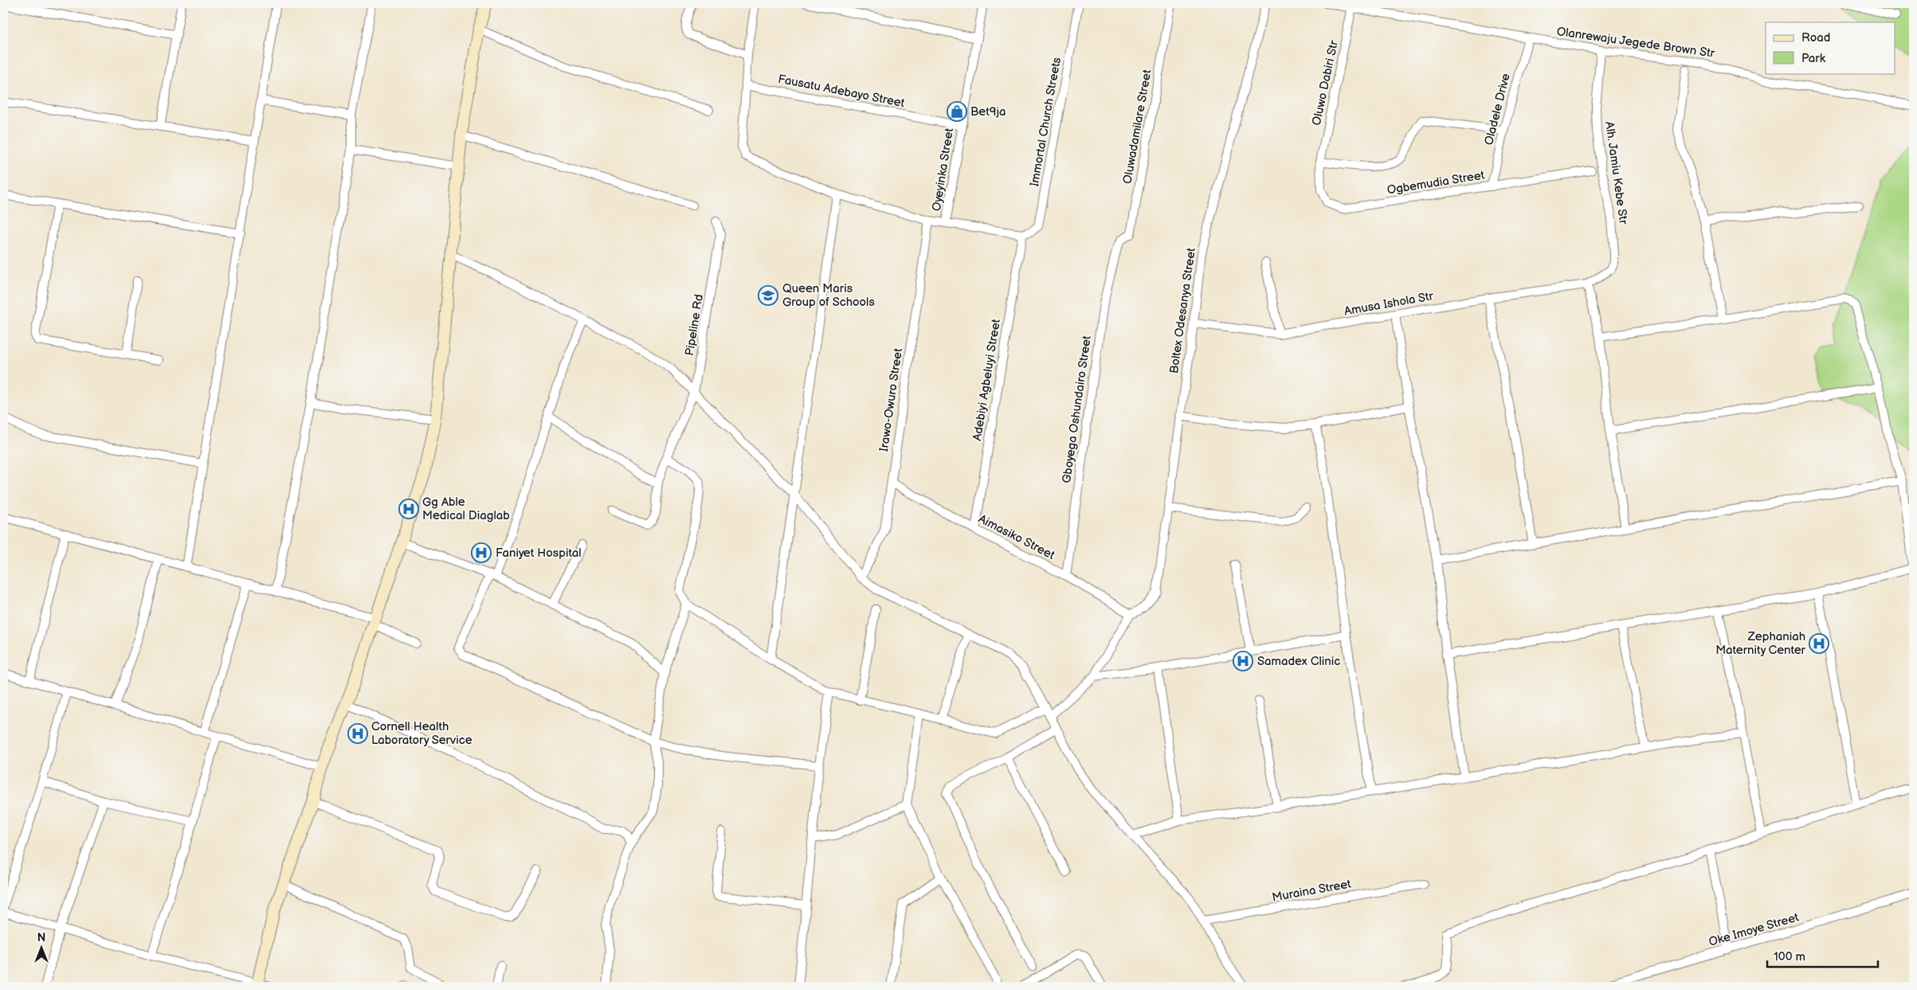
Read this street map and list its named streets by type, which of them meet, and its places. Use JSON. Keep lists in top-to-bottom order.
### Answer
{
  "streets": {
    "street": [
      "Olanrewaju Jegede Brown Str",
      "Oluwo Dabiri Str",
      "Fausatu Adebayo Street",
      "Oladele Drive",
      "Immortal Church Streets",
      "Oluwadamilare Street",
      "Oyeyinka Street",
      "Alh. Jamiu Kebe Str",
      "Ogbemudia Street",
      "Amusa Ishola Str",
      "Boltex Odesanya Street",
      "Pipeline Rd",
      "Adebiyi Agbeluyi Street",
      "Irawo-Owuro Street",
      "Gboyega Oshundairo Street",
      "Aimasiko Street",
      "Muraina Street",
      "Oke Imoye Street"
    ]
  },
  "crossings": [
    ["Olanrewaju Jegede Brown Str", "Oluwo Dabiri Str"],
    ["Olanrewaju Jegede Brown Str", "Oladele Drive"],
    ["Olanrewaju Jegede Brown Str", "Alh. Jamiu Kebe Str"],
    ["Oluwo Dabiri Str", "Ogbemudia Street"],
    ["Fausatu Adebayo Street", "Oyeyinka Street"],
    ["Oladele Drive", "Ogbemudia Street"],
    ["Immortal Church Streets", "Adebiyi Agbeluyi Street"],
    ["Oluwadamilare Street", "Gboyega Oshundairo Street"],
    ["Alh. Jamiu Kebe Str", "Amusa Ishola Str"],
    ["Amusa Ishola Str", "Boltex Odesanya Street"],
    ["Boltex Odesanya Street", "Aimasiko Street"],
    ["Adebiyi Agbeluyi Street", "Aimasiko Street"],
    ["Irawo-Owuro Street", "Aimasiko Street"],
    ["Gboyega Oshundairo Street", "Aimasiko Street"]
  ],
  "places": {
    "shop": ["Bet9ja"],
    "school or university": ["Queen Maris Group of Schools"],
    "hospital": [
      "Gg Able Medical Diaglab",
      "Faniyet Hospital",
      "Zephaniah Maternity Center",
      "Samadex Clinic",
      "Cornell Health Laboratory Service"
    ]
  },
  "legend": ["Road", "Park"],
  "scale_bar": "100 m",
  "north": "top"
}
